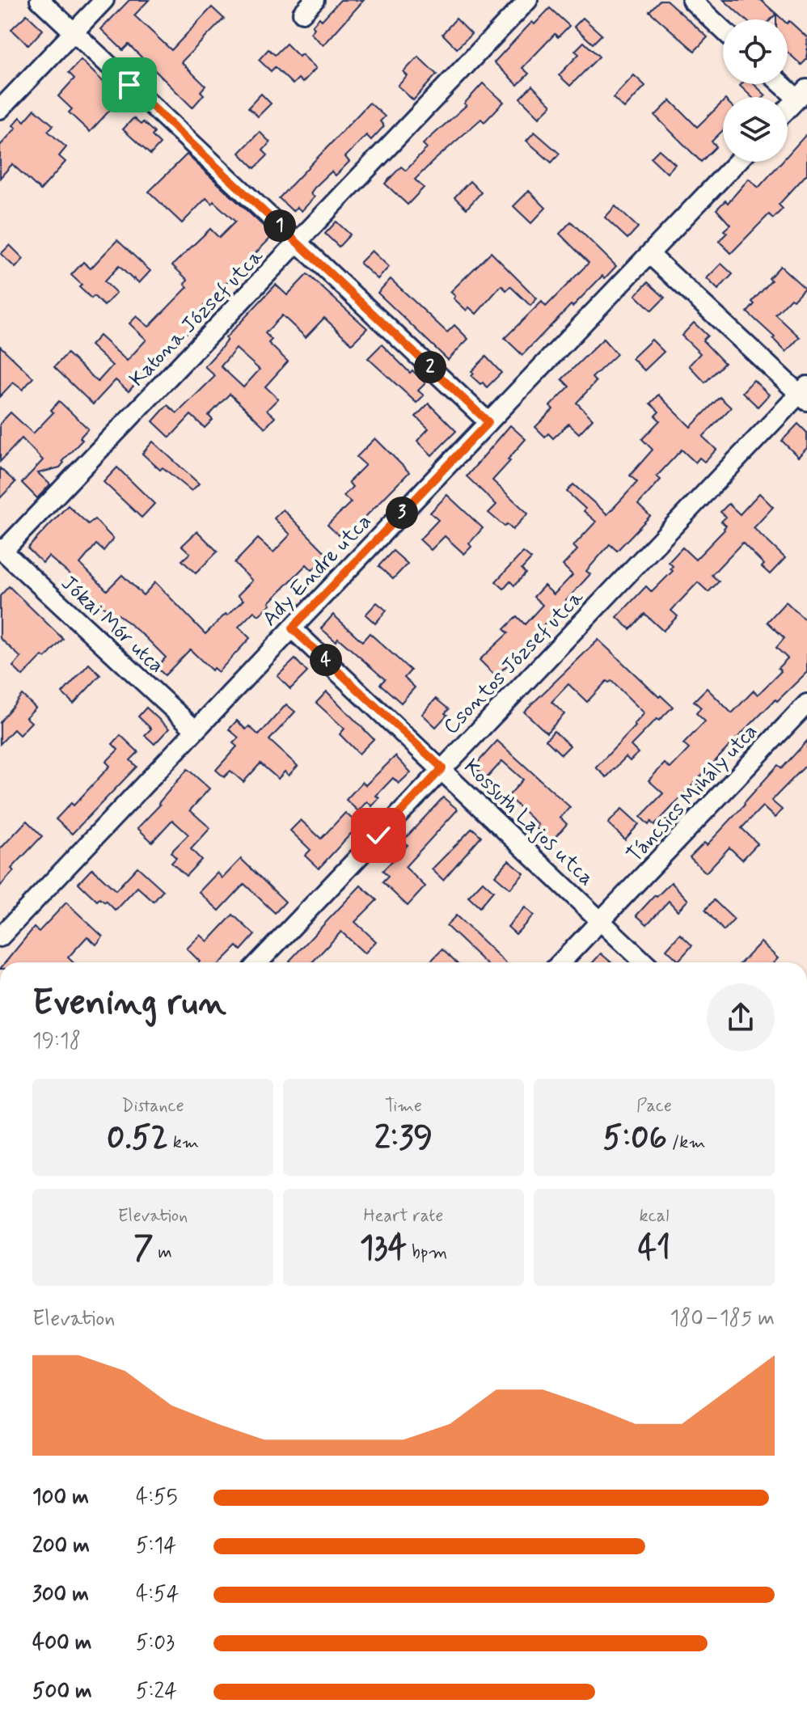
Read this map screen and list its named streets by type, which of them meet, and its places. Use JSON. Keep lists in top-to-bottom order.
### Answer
{
  "streets": {
    "street": [
      "Katona József utca",
      "Ady Endre utca",
      "Jókai Mór utca",
      "Csontos József utca",
      "Táncsics Mihály utca",
      "Kossuth Lajos utca"
    ]
  },
  "crossings": [
    ["Katona József utca", "Jókai Mór utca"],
    ["Ady Endre utca", "Jókai Mór utca"],
    ["Ady Endre utca", "Kossuth Lajos utca"],
    ["Csontos József utca", "Kossuth Lajos utca"],
    ["Táncsics Mihály utca", "Kossuth Lajos utca"]
  ],
  "page": {
    "pins": [
      "1",
      "2",
      "3",
      "4"
    ],
    "heading": ["Evening run", "19:18"],
    "stats": [
      ["Distance", "0.52 km"],
      ["Time", "2:39"],
      ["Pace", "5:06 /km"],
      ["Elevation", "7 m"],
      ["Heart rate", "134 bpm"],
      ["kcal", "41"]
    ],
    "chart": ["Elevation", "180–185 m"],
    "list": [
      {
        "name": "100 m",
        "note": "4:55"
      },
      {
        "name": "200 m",
        "note": "5:14"
      },
      {
        "name": "300 m",
        "note": "4:54"
      },
      {
        "name": "400 m",
        "note": "5:03"
      },
      {
        "name": "500 m",
        "note": "5:24"
      }
    ]
  }
}
